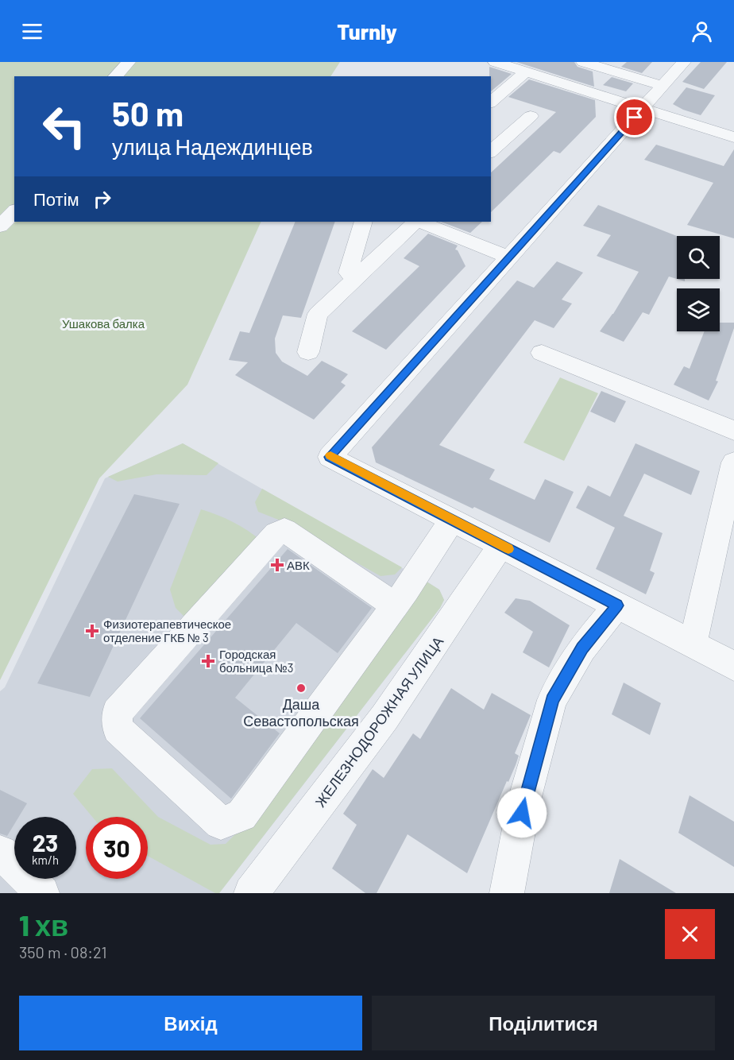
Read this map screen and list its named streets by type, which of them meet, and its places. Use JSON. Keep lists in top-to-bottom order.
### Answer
{
  "streets": {
    "street": ["ЖЕЛЕЗНОДОРОЖНАЯ УЛИЦА"]
  },
  "parks": ["Ушакова балка"],
  "places": {
    "health": ["АВК", "Физиотерапевтическое отделение ГКБ № 3", "Городская больница №3"],
    "other": ["Даша Севастопольская"]
  },
  "page": {
    "header": "Turnly",
    "turn": ["50 m", "улица Надеждинцев"],
    "then": "Потім",
    "speed": "23 km/h",
    "limit": "30",
    "heading": ["1 хв", "350 m · 08:21"],
    "buttons": ["Вихід", "Поділитися"]
  }
}
